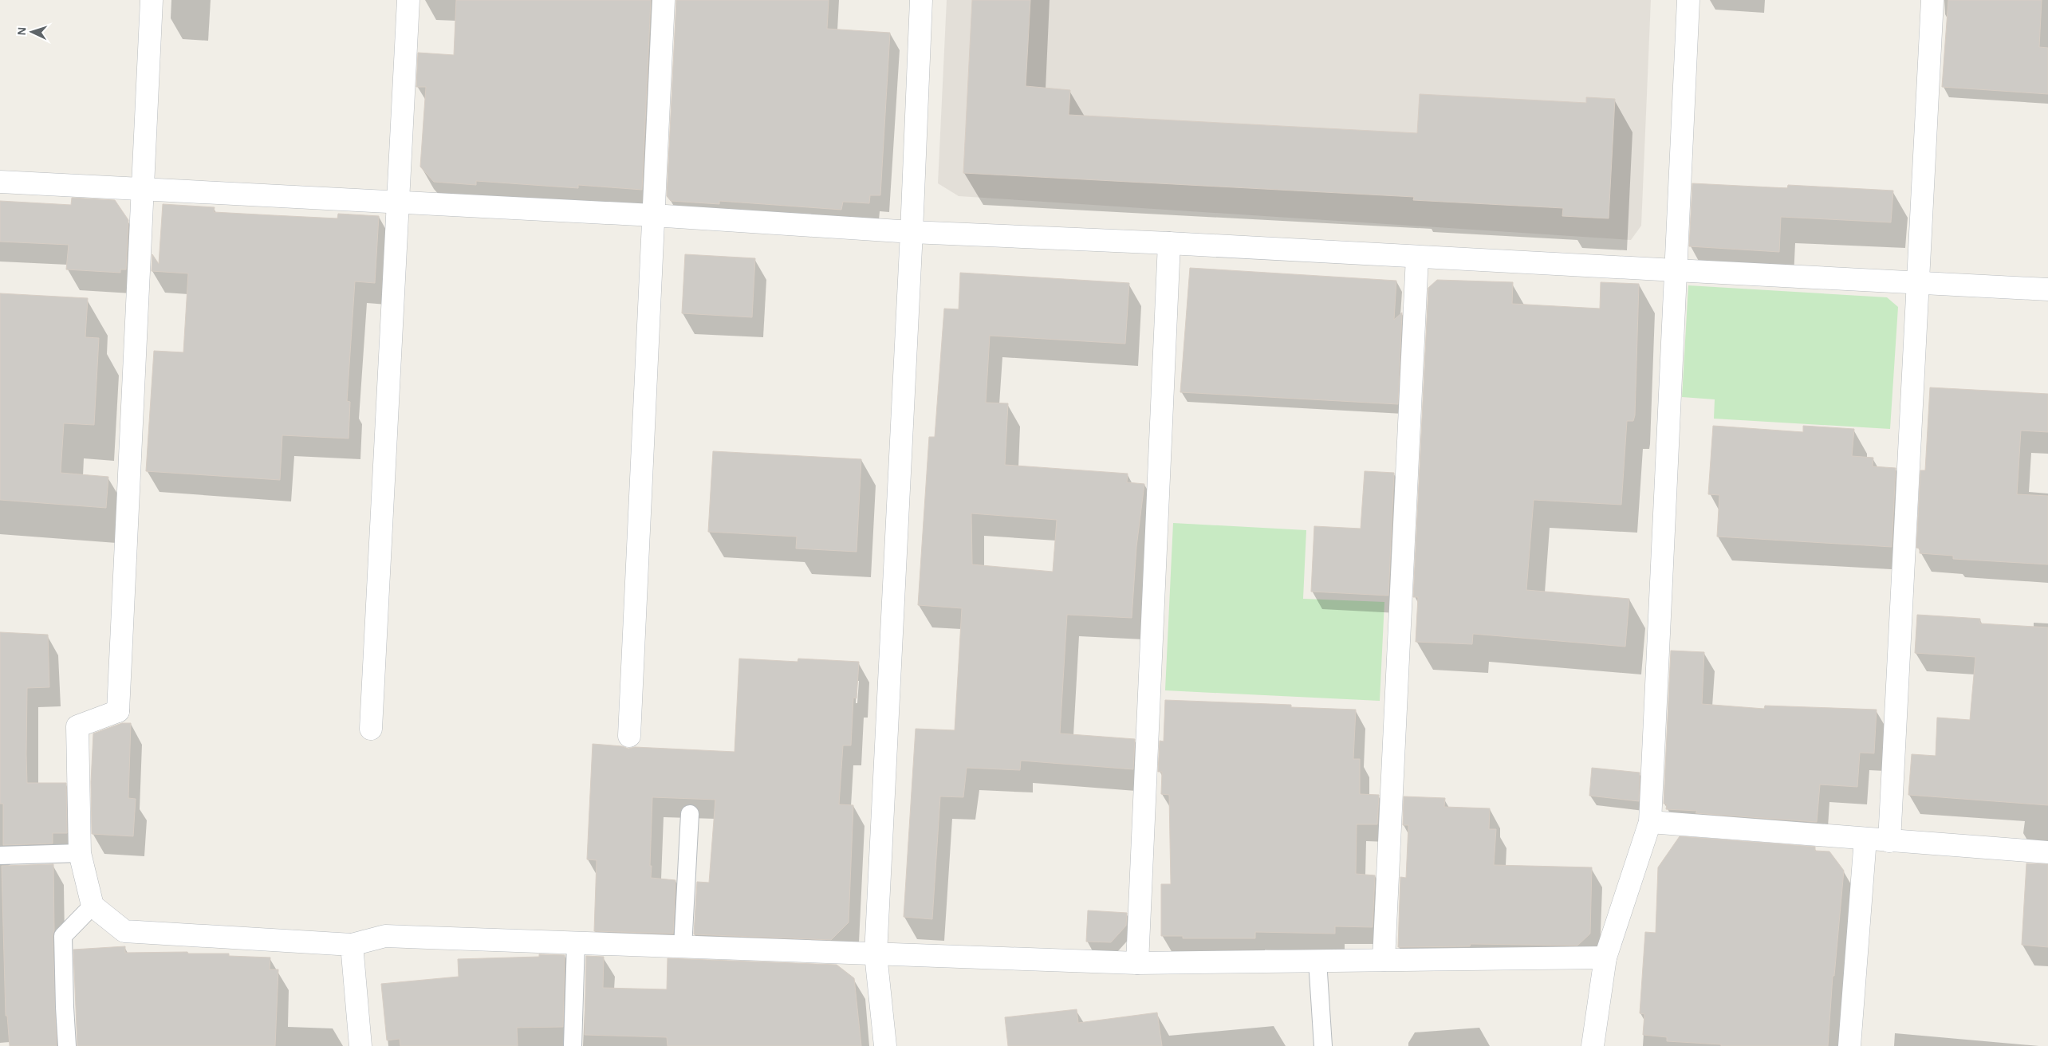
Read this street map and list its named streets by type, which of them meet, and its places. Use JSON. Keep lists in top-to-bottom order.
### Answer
{
  "north": "left"
}
